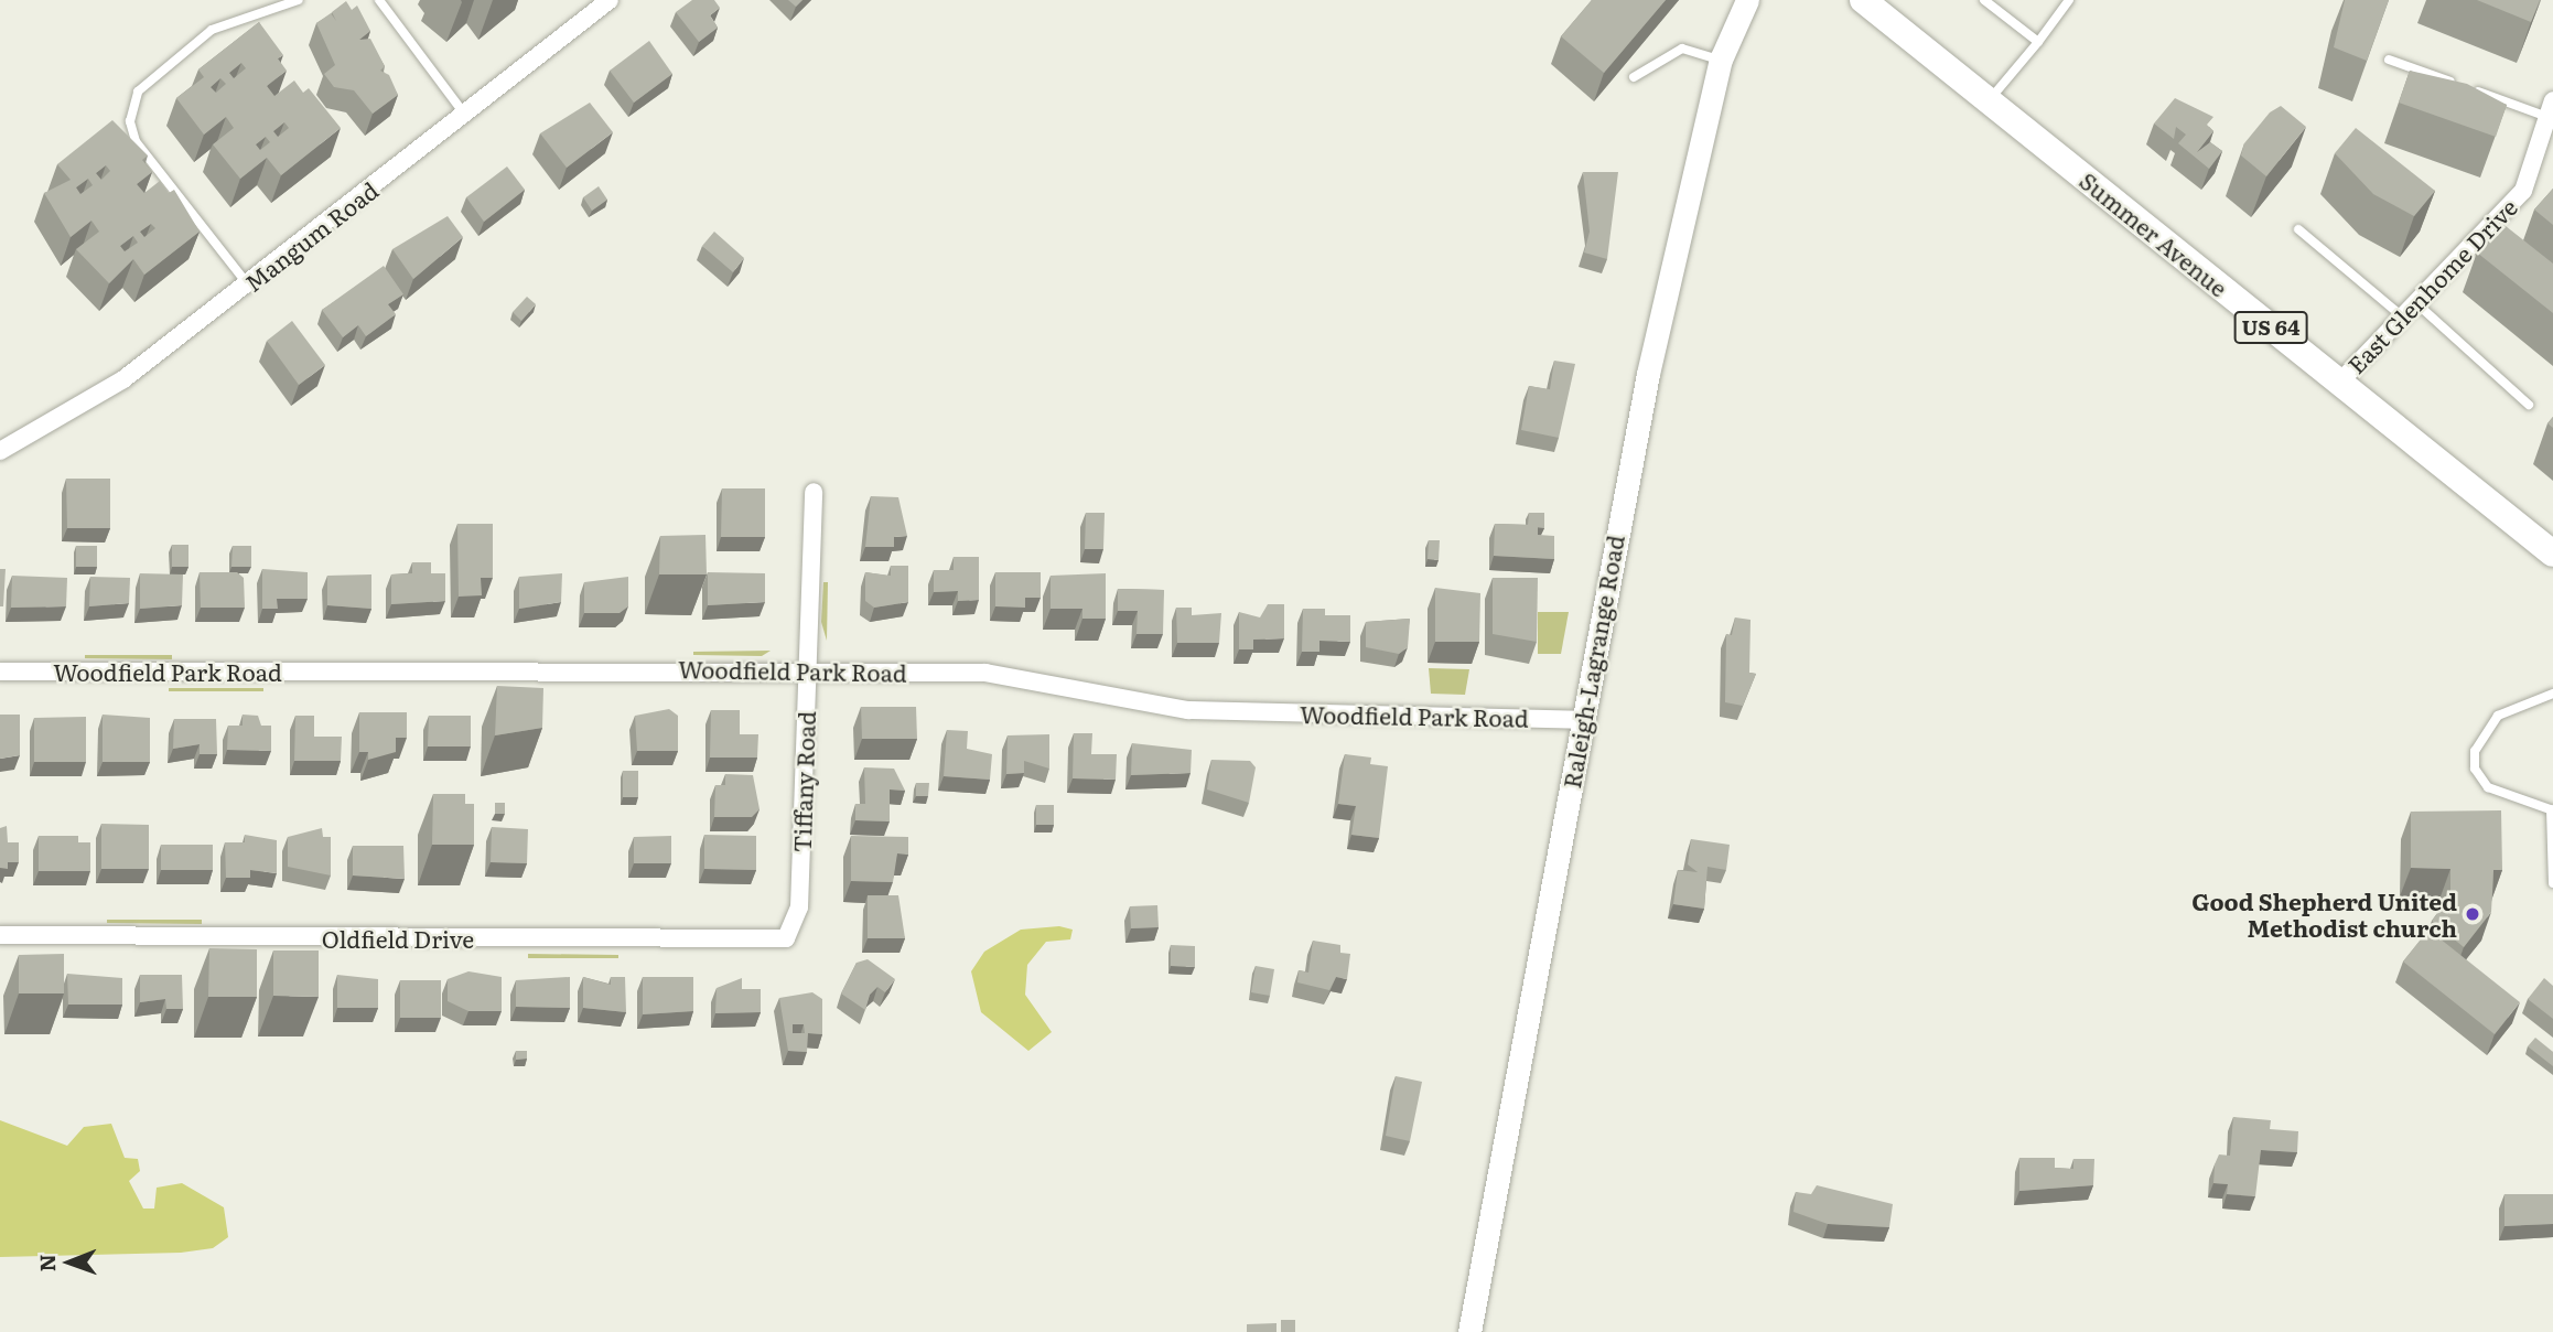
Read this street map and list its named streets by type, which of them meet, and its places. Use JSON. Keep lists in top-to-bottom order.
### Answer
{
  "streets": {
    "main road": ["Summer Avenue", "US 64", "Raleigh-Lagrange Road"],
    "street": [
      "Mangum Road",
      "East Glenhome Drive",
      "Woodfield Park Road",
      "Tiffany Road",
      "Oldfield Drive"
    ]
  },
  "crossings": [
    ["Summer Avenue", "East Glenhome Drive"],
    ["Raleigh-Lagrange Road", "Woodfield Park Road"],
    ["Woodfield Park Road", "Tiffany Road"],
    ["Tiffany Road", "Oldfield Drive"]
  ],
  "places": ["Good Shepherd United Methodist church"],
  "north": "left"
}
